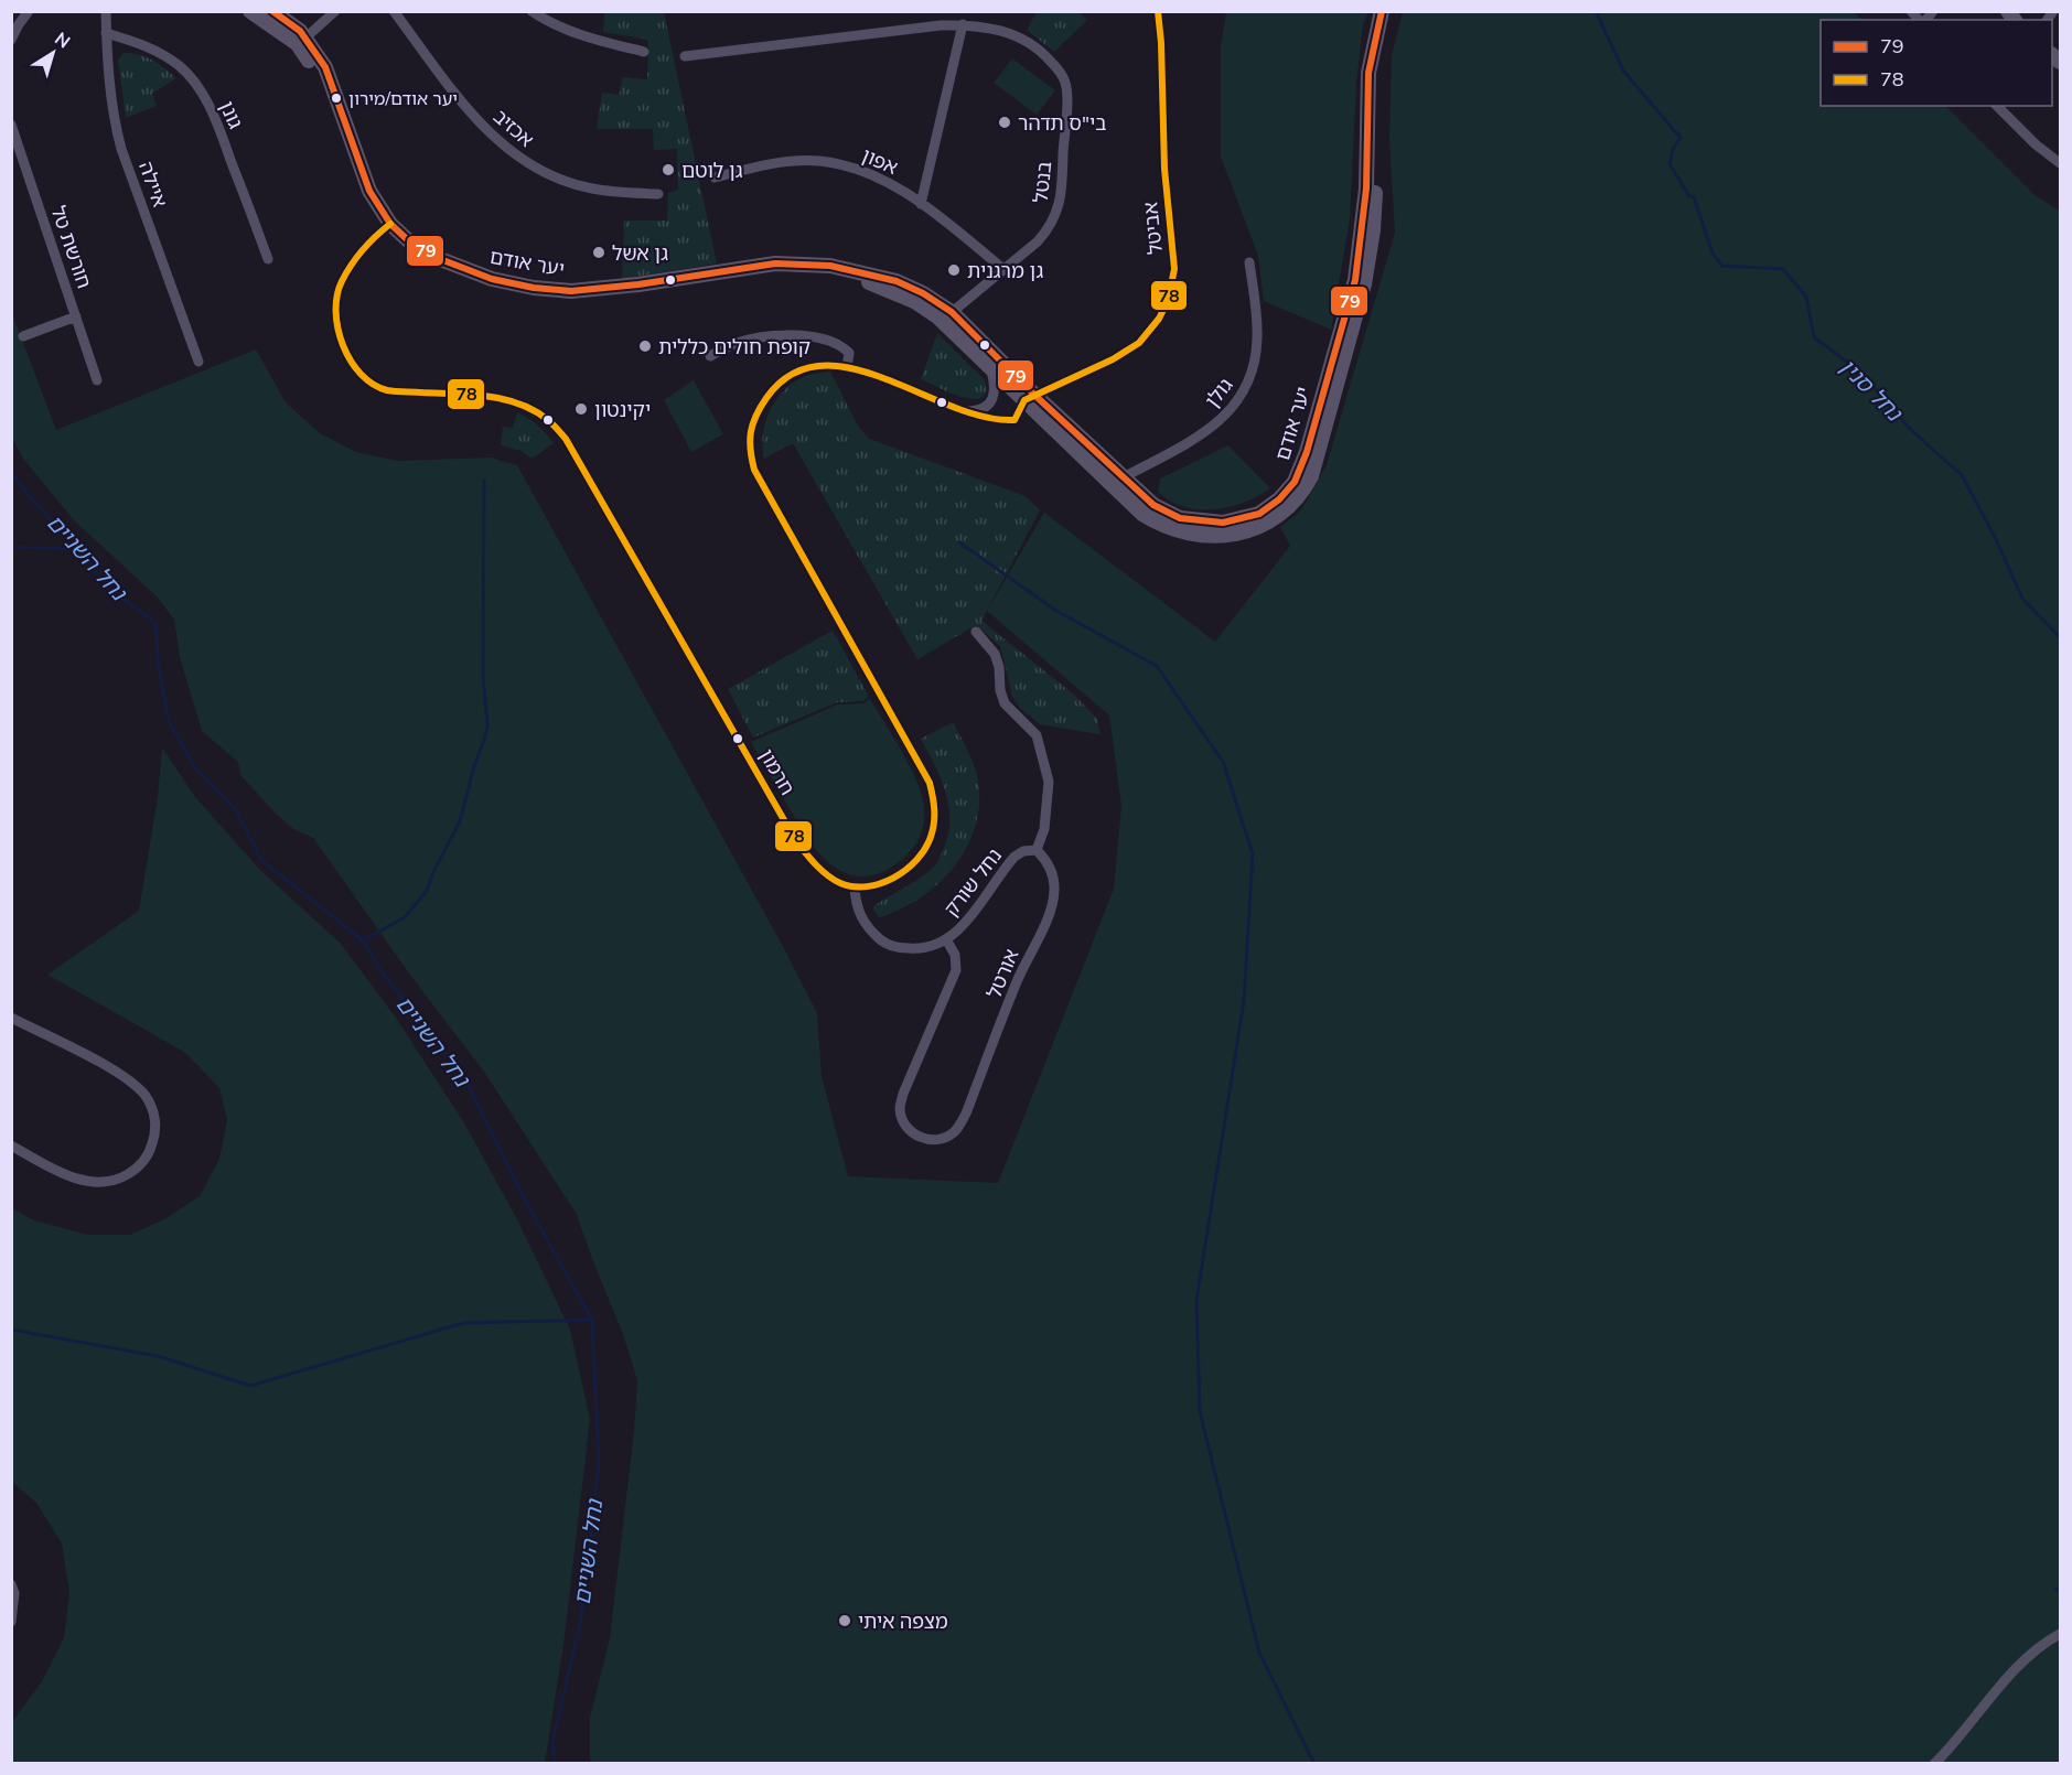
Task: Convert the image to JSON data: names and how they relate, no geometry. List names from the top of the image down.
{
  "streets": {
    "street": [
      "גונן",
      "אכזיב",
      "אפון",
      "בנטל",
      "איילה",
      "אביטל",
      "חורשת טל",
      "יער אודם",
      "גולן",
      "חרמון",
      "נחל שורק",
      "אורטל"
    ]
  },
  "crossings": [
    ["גונן", "איילה"],
    ["אפון", "בנטל"],
    ["בנטל", "יער אודם"],
    ["אביטל", "יער אודם"],
    ["יער אודם", "גולן"],
    ["יער אודם", "חרמון"],
    ["חרמון", "נחל שורק"],
    ["נחל שורק", "אורטל"]
  ],
  "water": ["נחל סנין", "נחל השניים"],
  "places": [
    "יער אודם/מירון",
    "בי\"ס תדהר",
    "גן לוטם",
    "גן אשל",
    "גן מרגנית",
    "קופת חולים כללית",
    "יקינטון",
    "מצפה איתי"
  ],
  "lines": ["transit line 79", "transit line 78"],
  "legend": ["79", "78"],
  "north": "top right"
}
